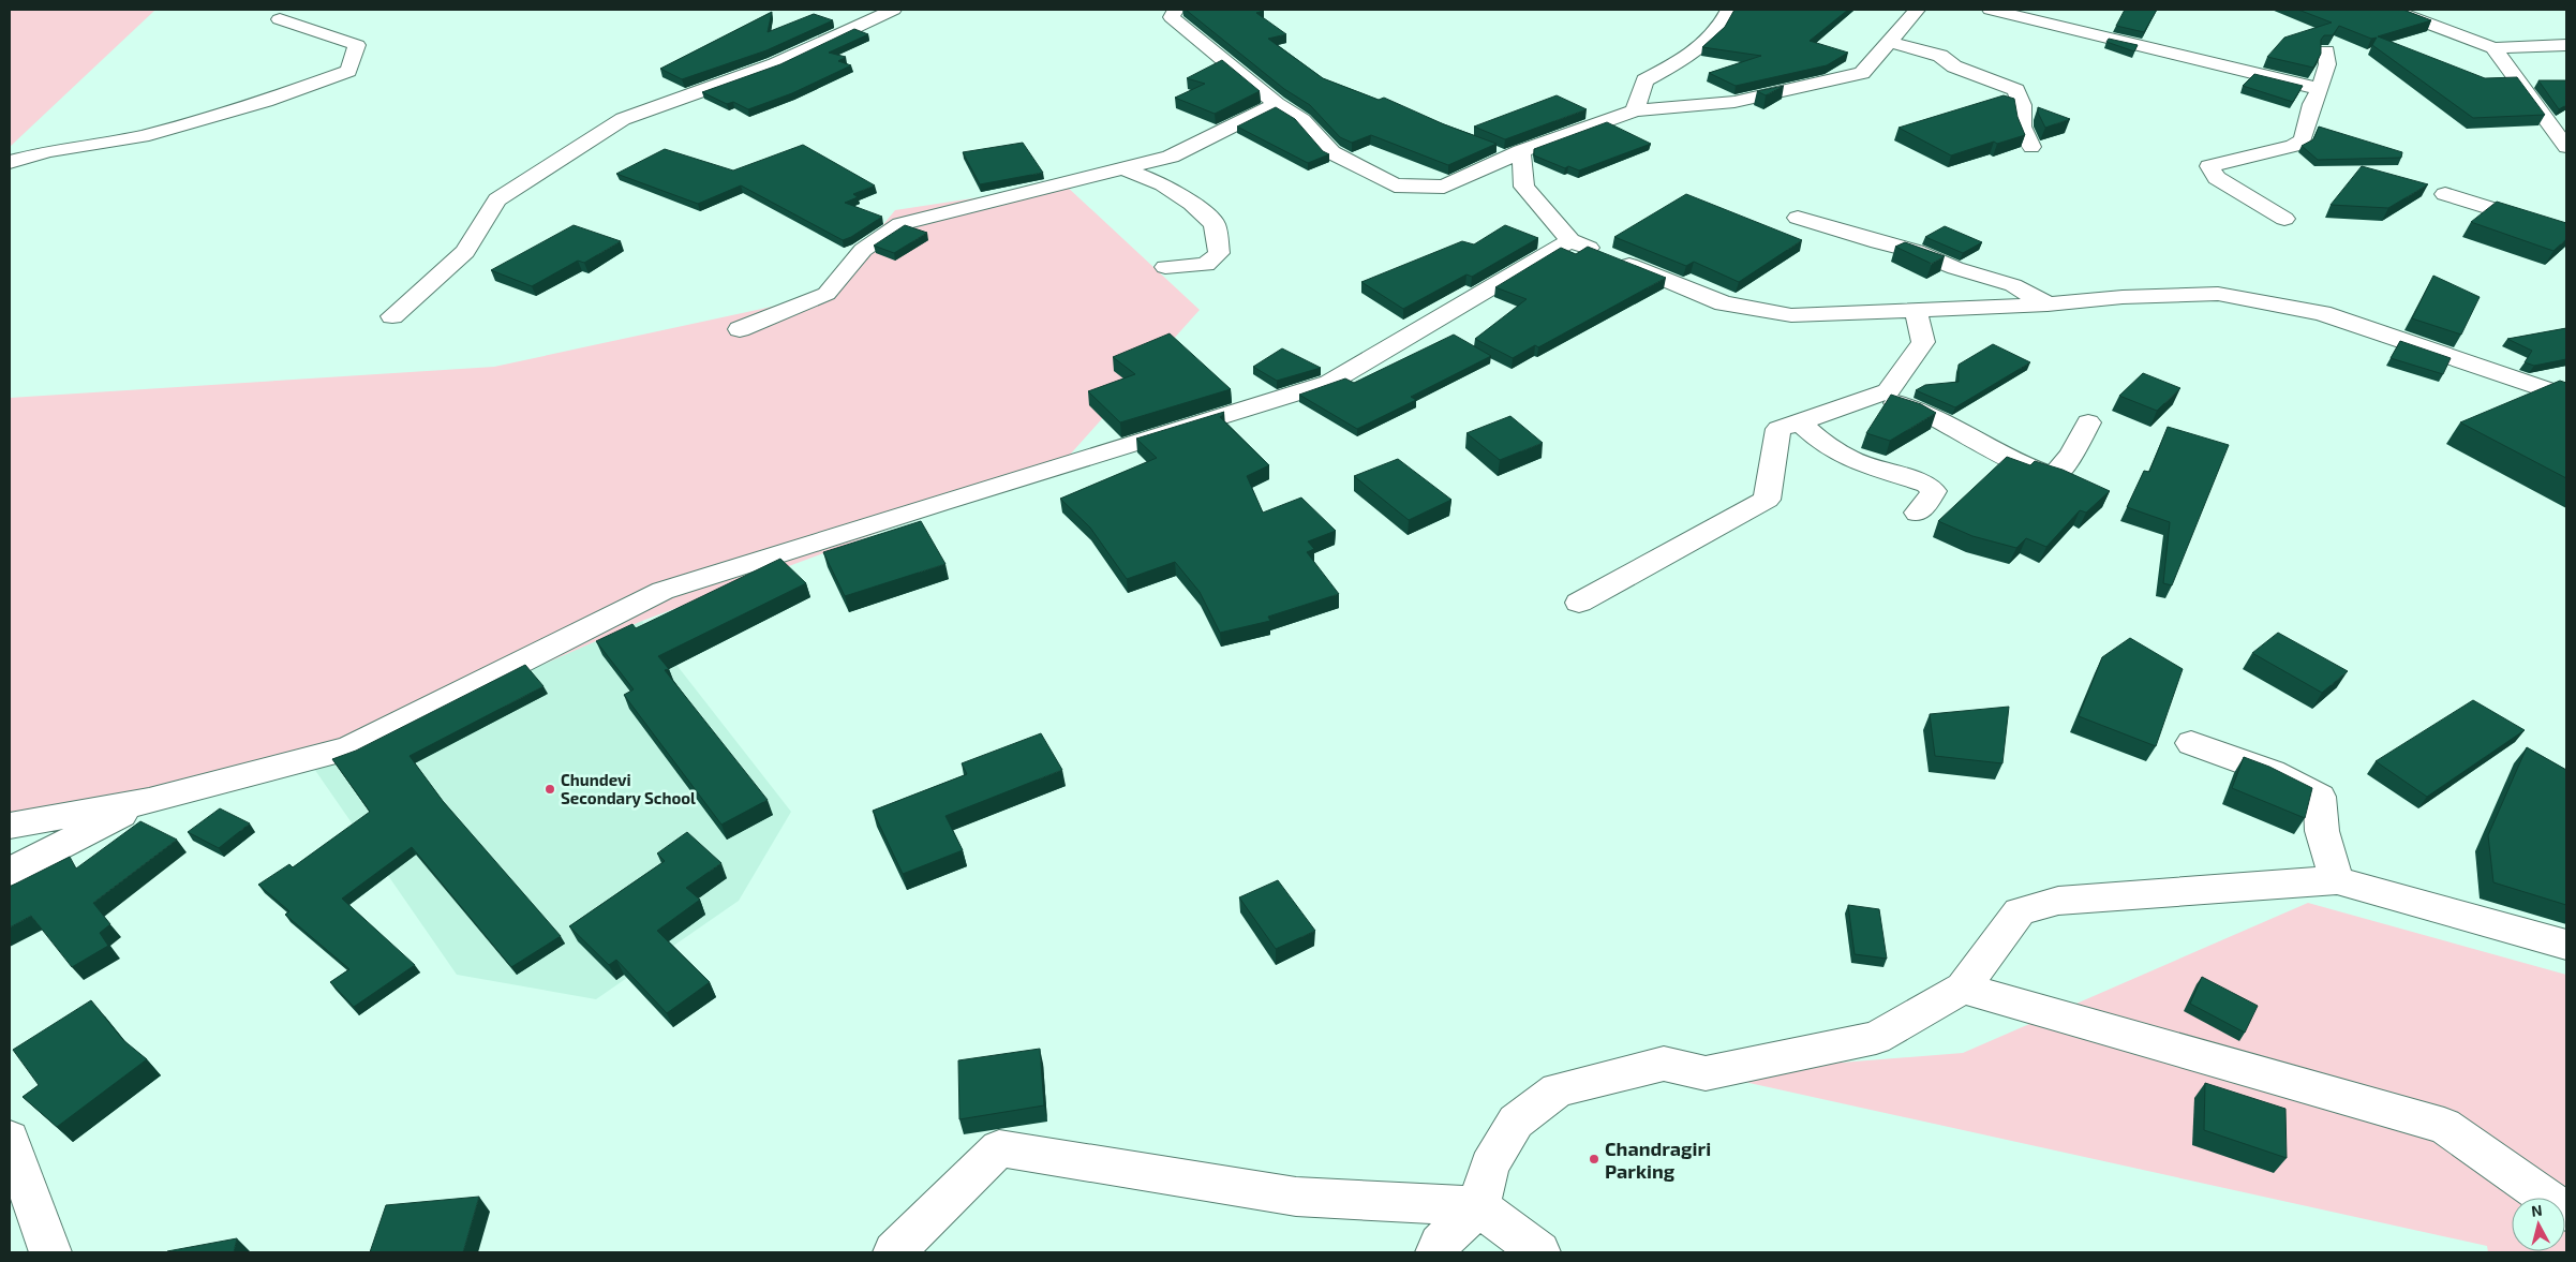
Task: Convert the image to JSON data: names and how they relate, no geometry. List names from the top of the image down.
{
  "places": ["Chundevi Secondary School", "Chandragiri Parking"],
  "north": "top"
}
